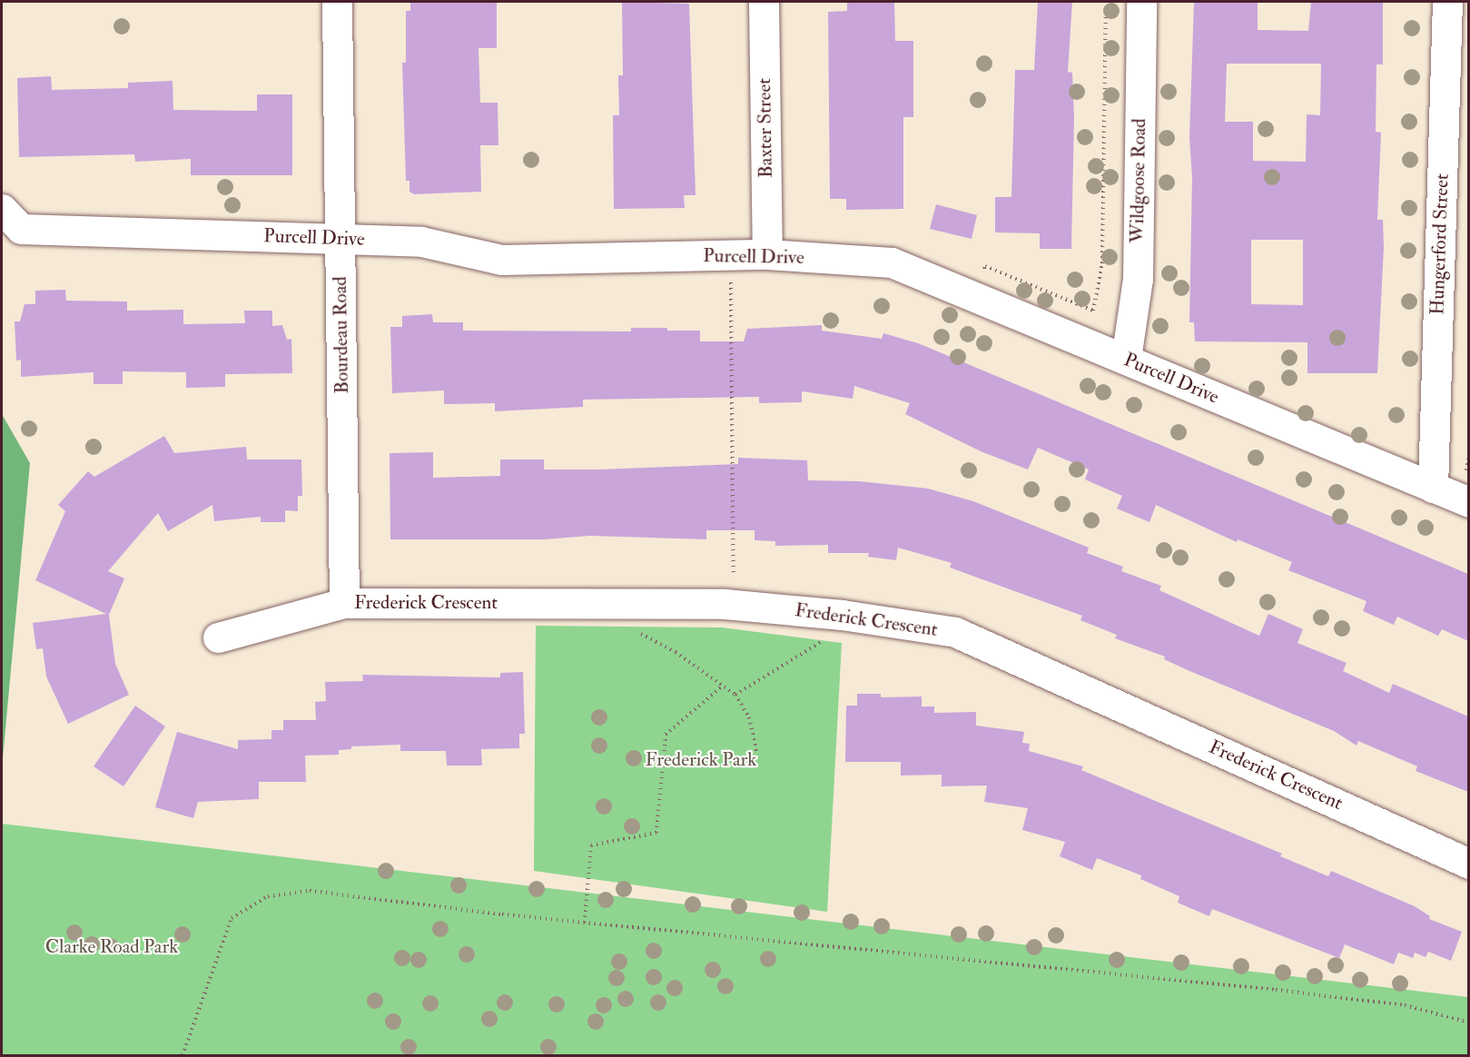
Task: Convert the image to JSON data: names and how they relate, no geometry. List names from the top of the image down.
{
  "streets": {
    "street": [
      "Baxter Street",
      "Wildgoose Road",
      "Purcell Drive",
      "Hungerford Street",
      "Bourdeau Road",
      "Frederick Crescent"
    ]
  },
  "crossings": [
    ["Baxter Street", "Purcell Drive"],
    ["Wildgoose Road", "Purcell Drive"],
    ["Purcell Drive", "Hungerford Street"],
    ["Purcell Drive", "Bourdeau Road"],
    ["Bourdeau Road", "Frederick Crescent"]
  ],
  "parks": ["Frederick Park", "Clarke Road Park"]
}
